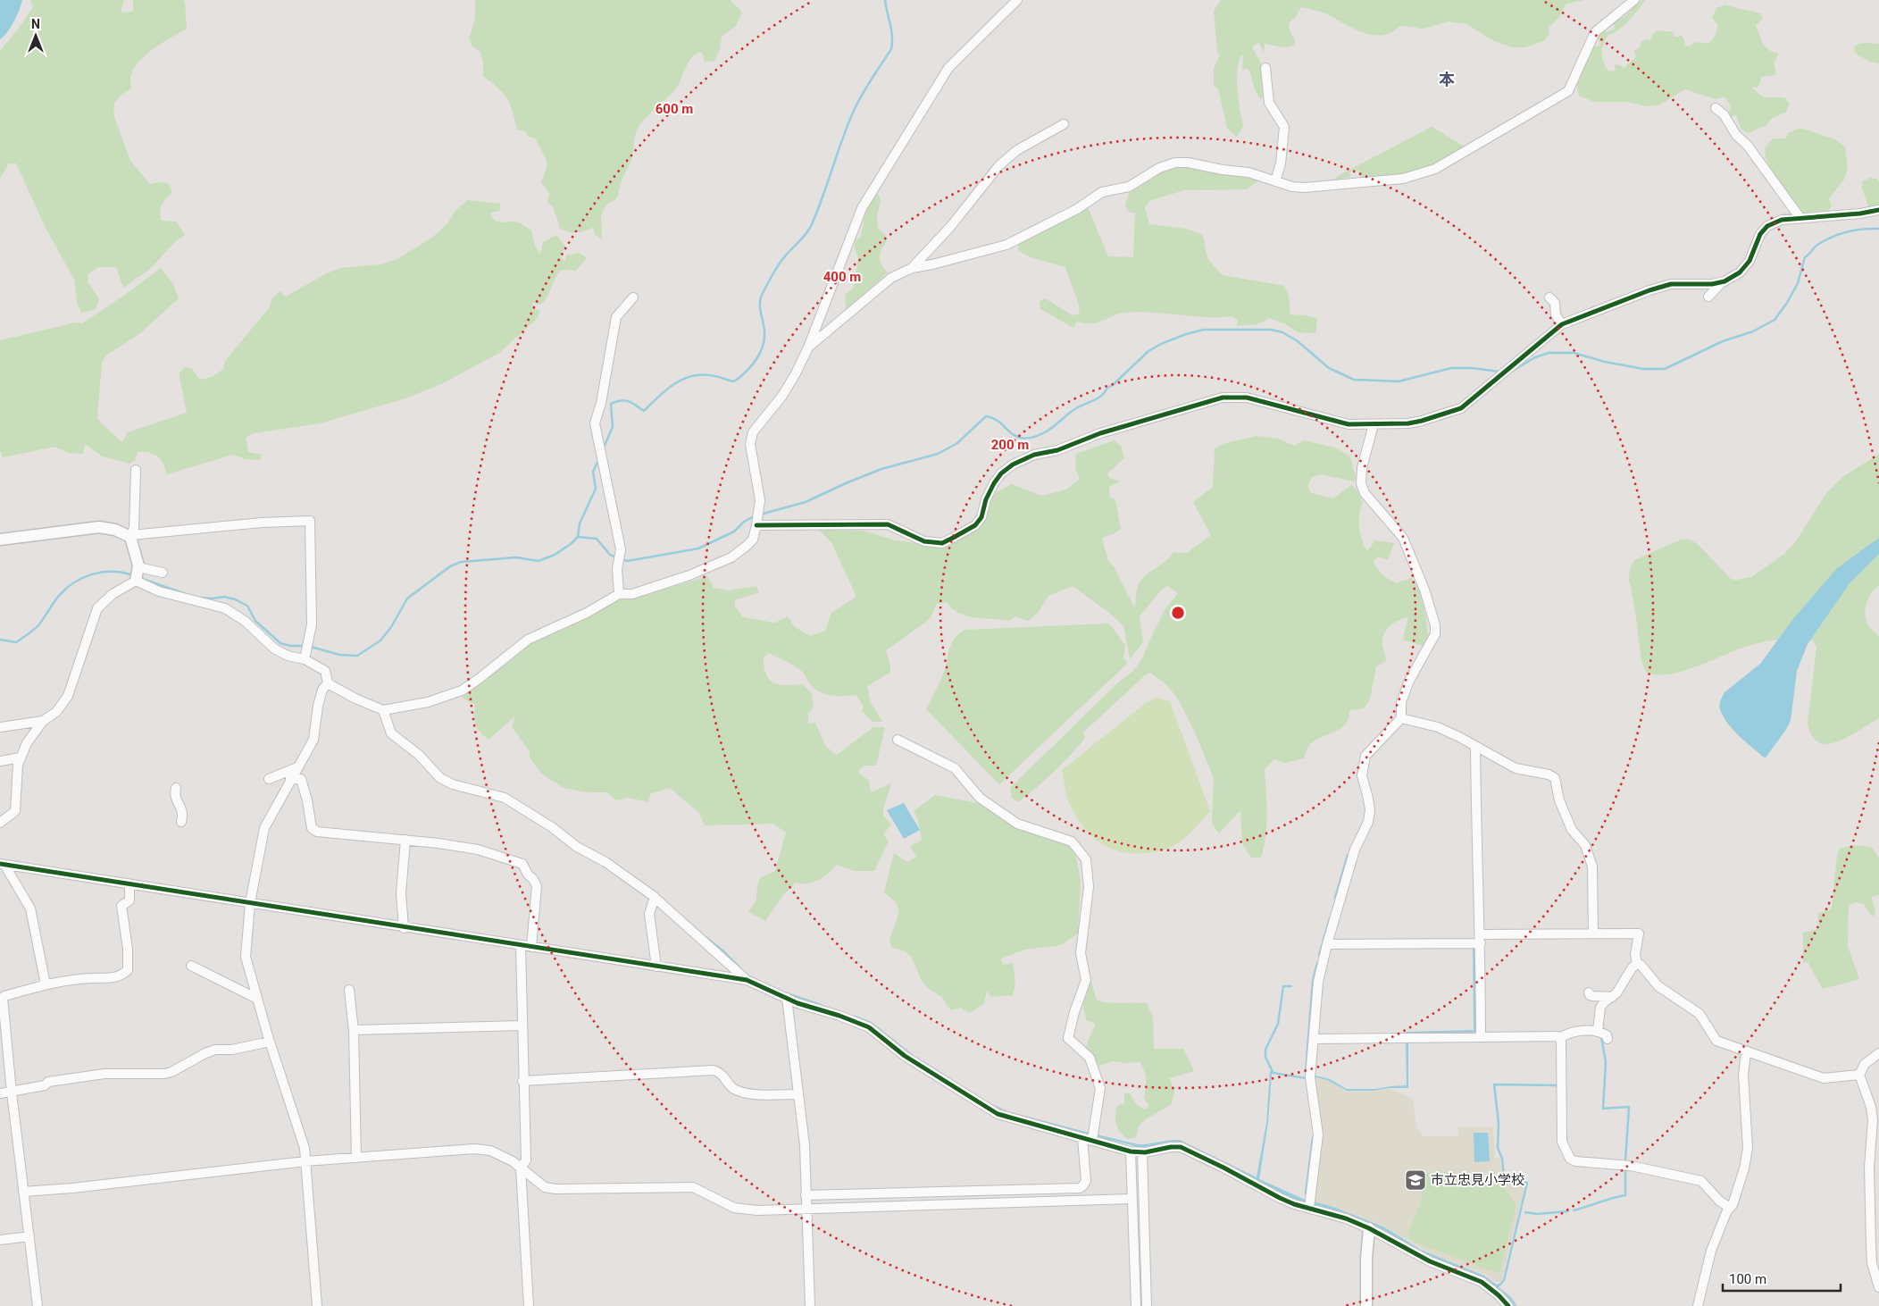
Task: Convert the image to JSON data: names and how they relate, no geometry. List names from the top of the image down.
{
  "districts": ["本"],
  "places": {
    "school or university": ["市立忠見小学校"]
  },
  "scale_bar": "100 m",
  "north": "top",
  "rings": ["600 m", "400 m", "200 m"]
}
